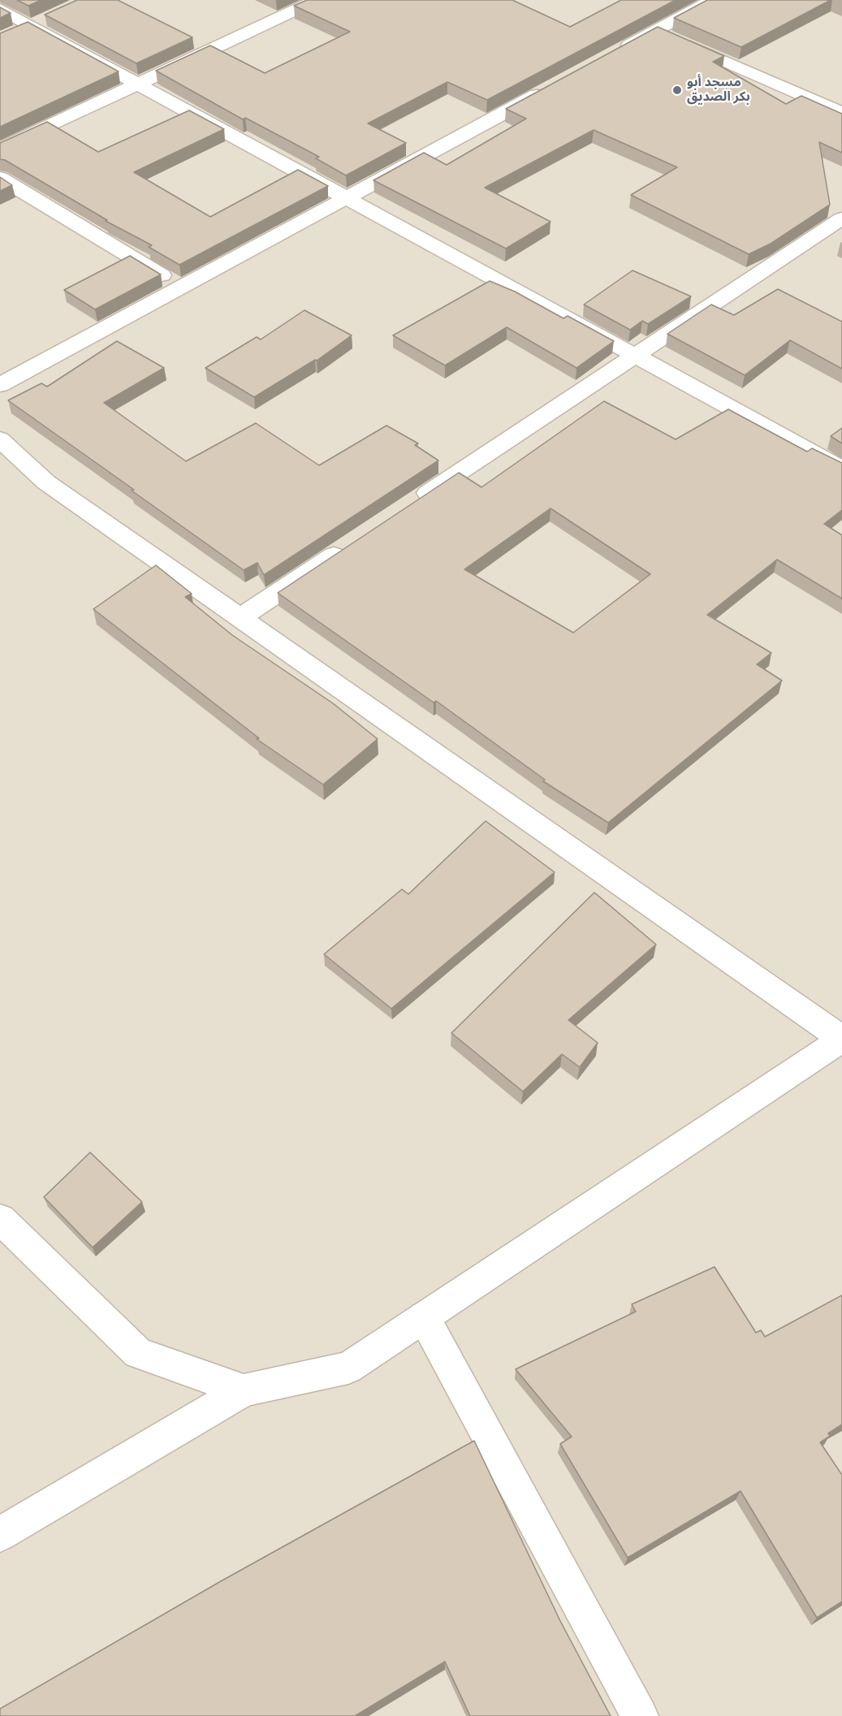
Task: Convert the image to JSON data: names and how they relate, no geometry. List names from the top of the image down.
{
  "places": ["مسجد أبو بكر الصديق"]
}
